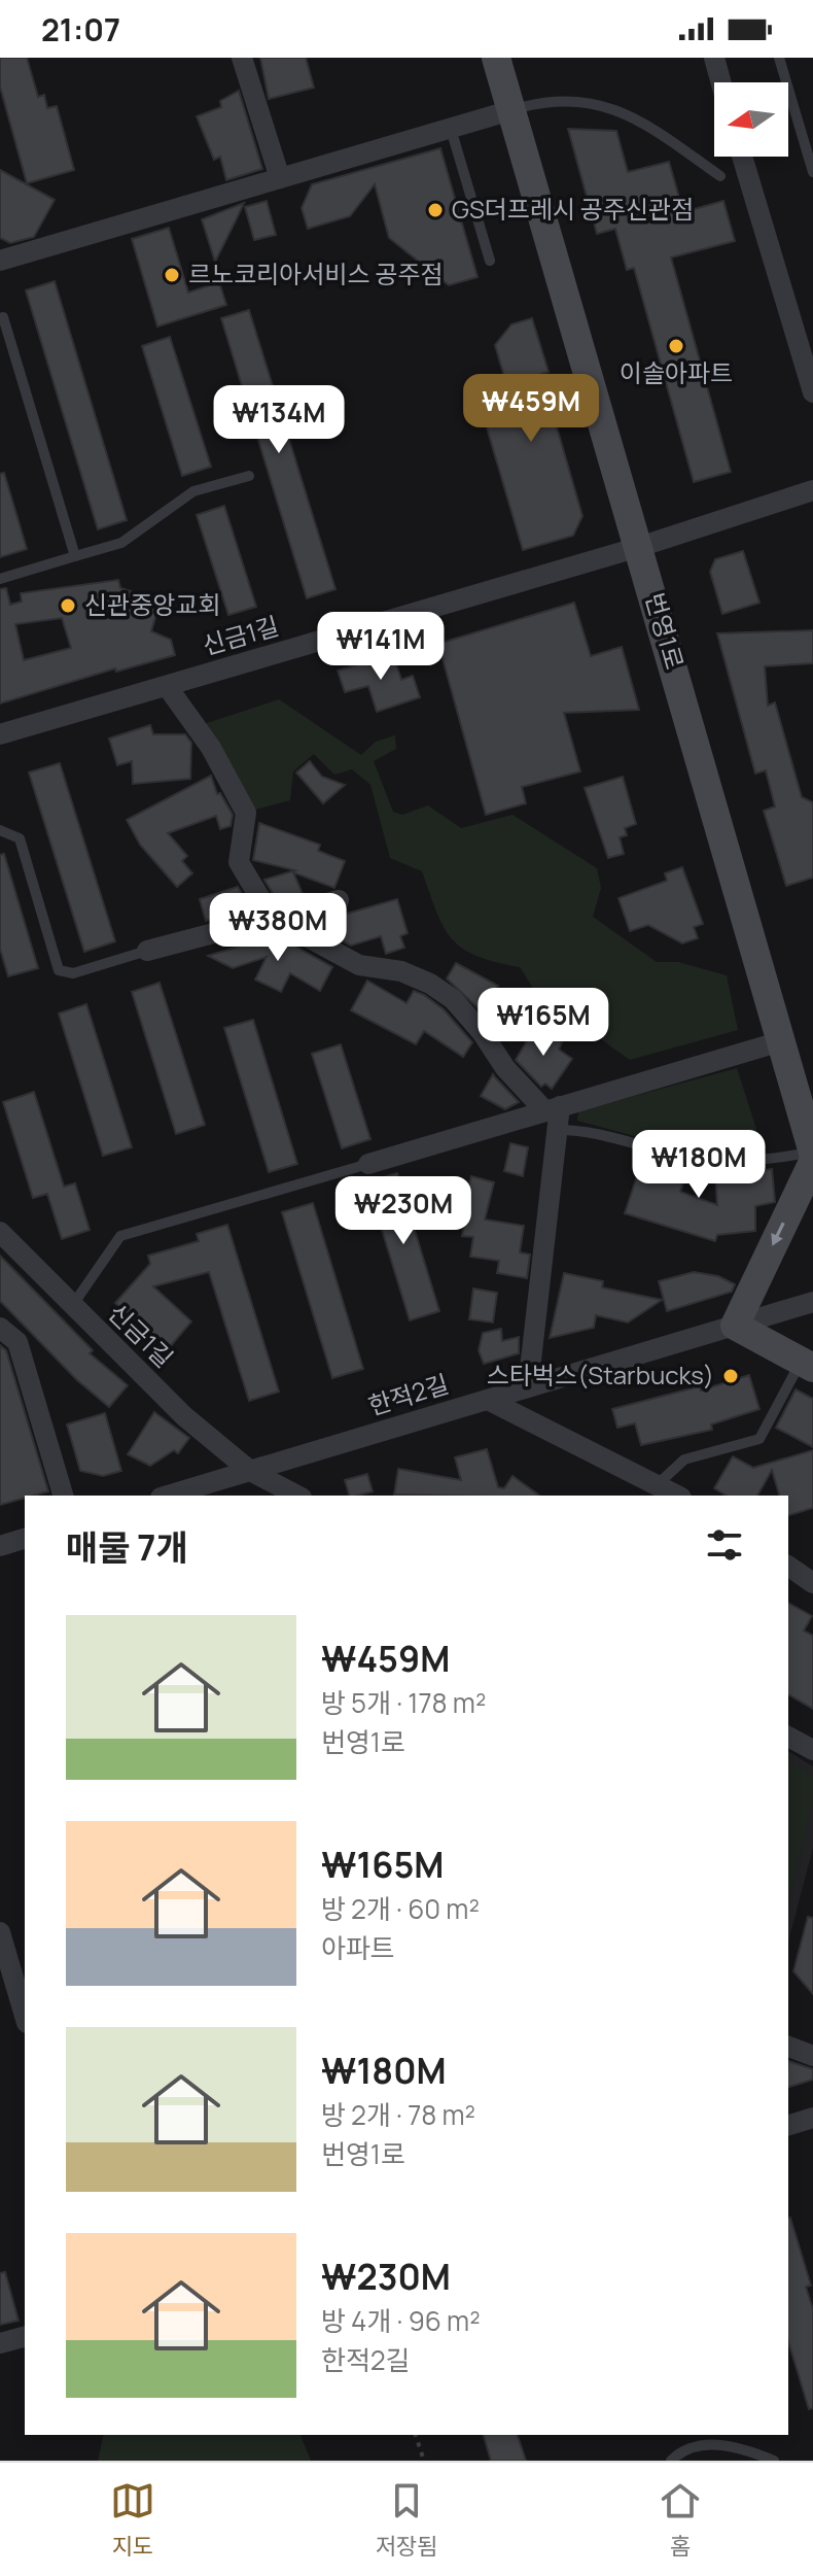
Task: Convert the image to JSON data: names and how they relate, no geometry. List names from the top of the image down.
{
  "streets": {
    "main road": ["번영1로"],
    "street": ["신금1길", "한적2길"]
  },
  "crossings": [
    ["번영1로", "신금1길"],
    ["신금1길", "한적2길"]
  ],
  "places": [
    "GS더프레시 공주신관점",
    "르노코리아서비스 공주점",
    "이솔아파트",
    "신관중앙교회",
    "스타벅스(Starbucks)"
  ],
  "north": "left",
  "page": {
    "status": "21:07",
    "price": [
      "₩459M",
      "₩134M",
      "₩141M",
      "₩380M",
      "₩165M",
      "₩180M",
      "₩230M"
    ],
    "heading": "매물 7개",
    "list": [
      {
        "name": "₩459M",
        "note": "방 5개 · 178 m² · 번영1로"
      },
      {
        "name": "₩165M",
        "note": "방 2개 · 60 m² · 아파트"
      },
      {
        "name": "₩180M",
        "note": "방 2개 · 78 m² · 번영1로"
      },
      {
        "name": "₩230M",
        "note": "방 4개 · 96 m² · 한적2길"
      }
    ],
    "tabs": ["지도", "저장됨", "홈"]
  }
}
